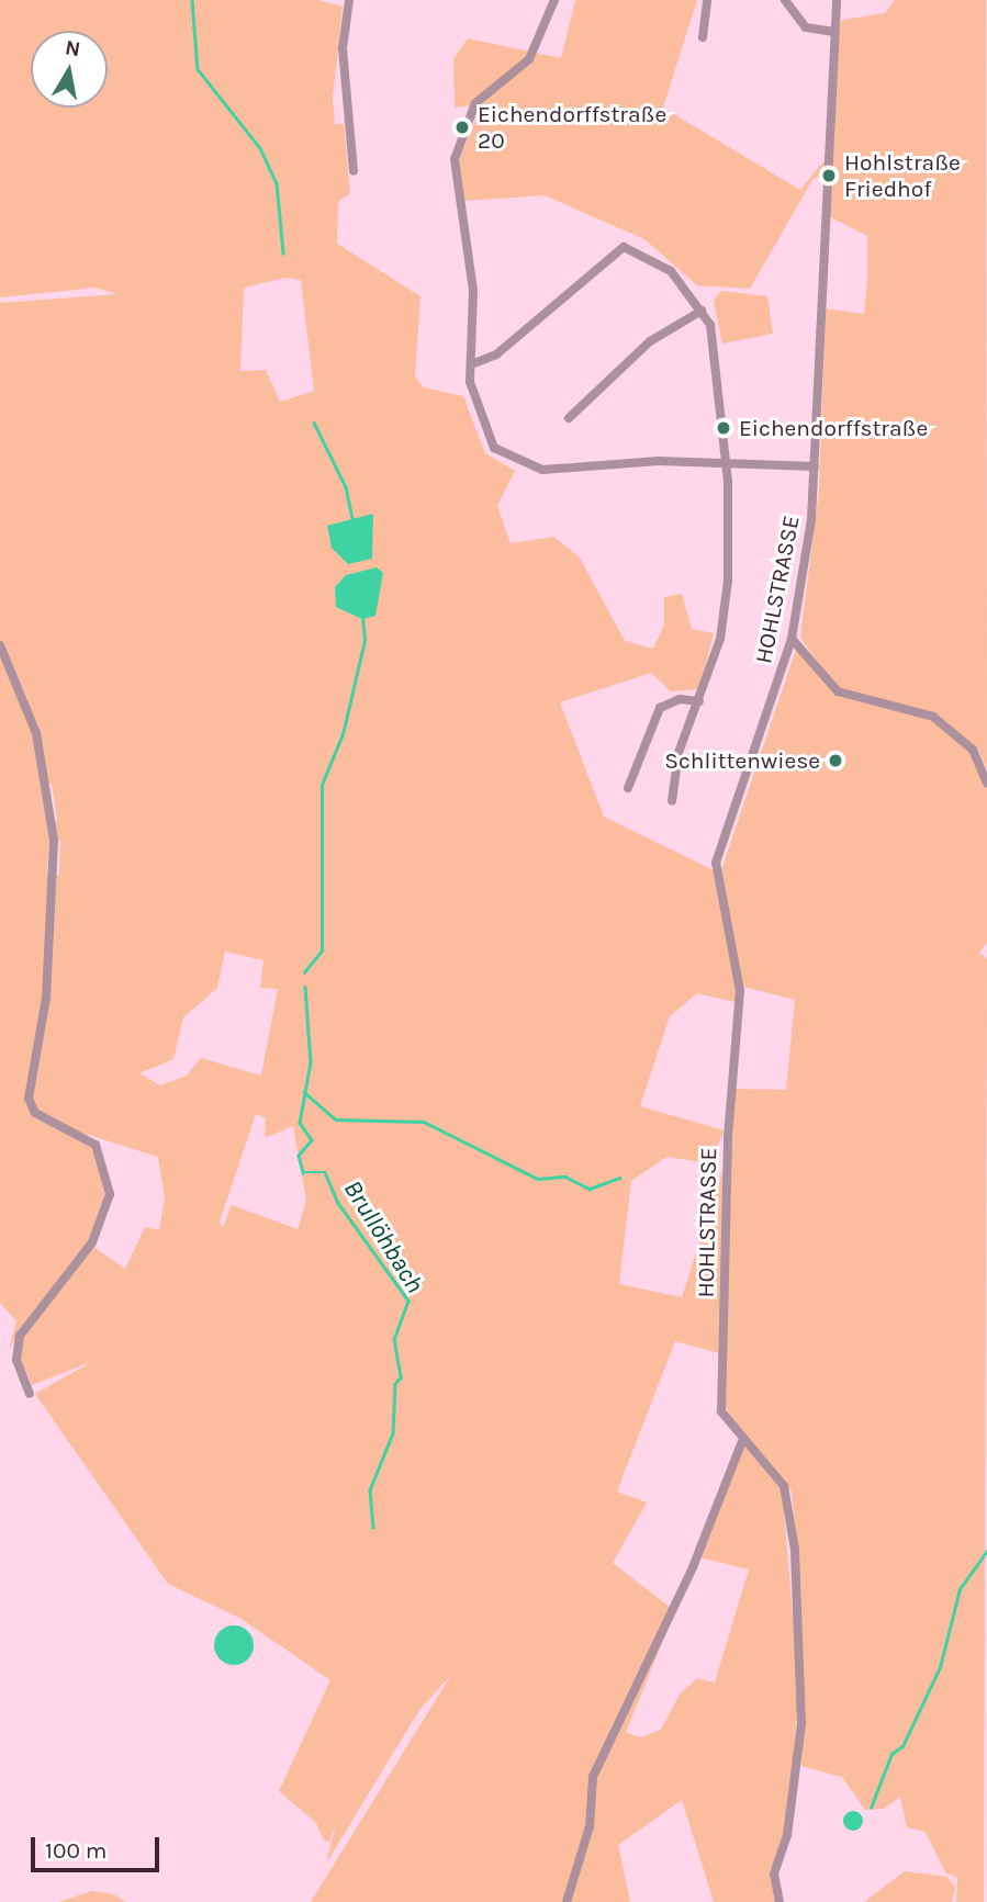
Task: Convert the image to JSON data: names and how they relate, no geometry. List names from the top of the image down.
{
  "streets": {
    "street": ["HOHLSTRASSE"]
  },
  "water": ["Brullöhbach"],
  "places": [
    "Eichendorffstraße 20",
    "Hohlstraße Friedhof",
    "Eichendorffstraße",
    "Schlittenwiese"
  ],
  "scale_bar": "100 m",
  "north": "top"
}
